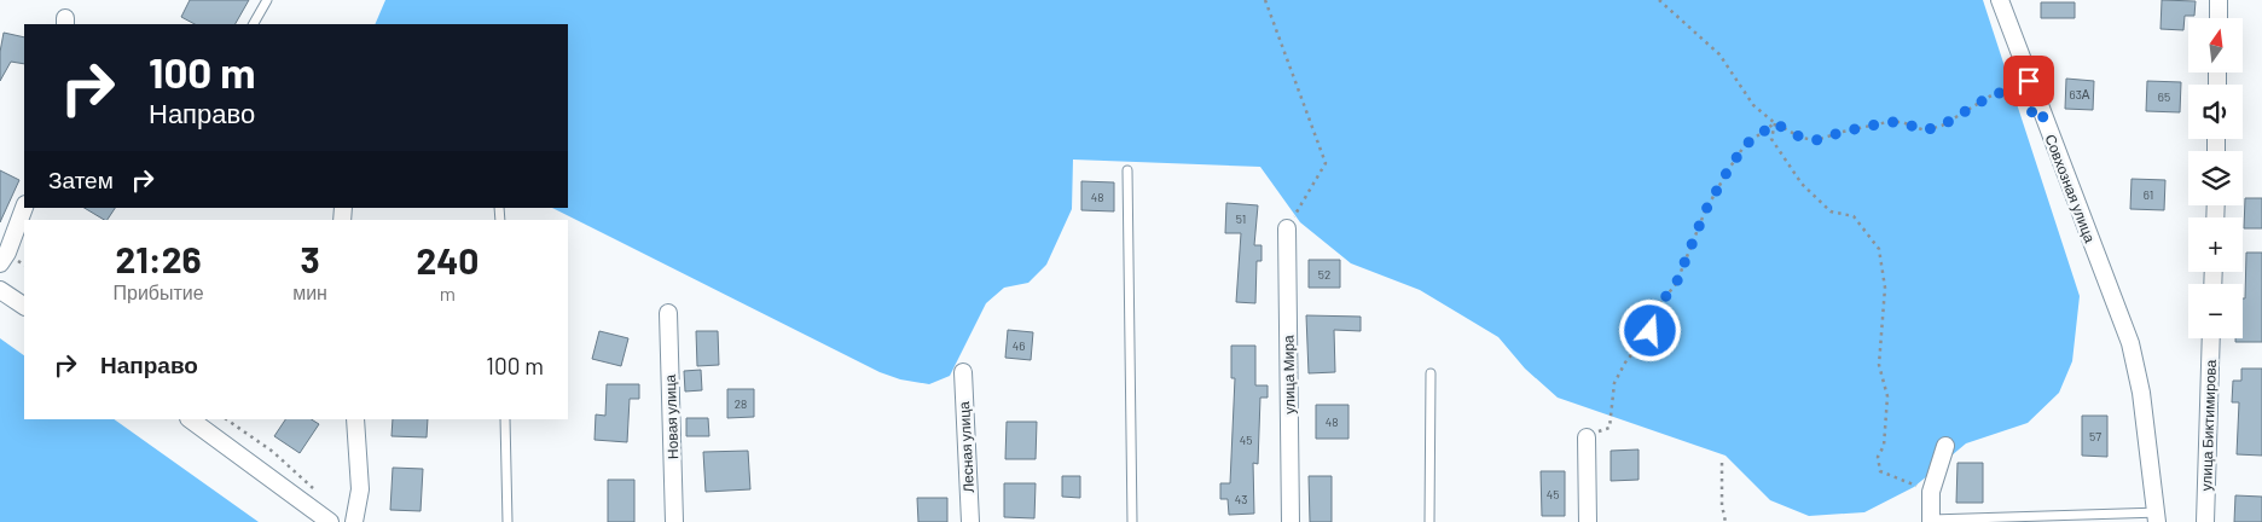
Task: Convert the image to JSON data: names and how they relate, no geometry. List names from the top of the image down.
{
  "streets": {
    "street": [
      "Совхозная улица",
      "улица Мира",
      "Новая улица",
      "улица Биктимирова",
      "Лесная улица"
    ]
  },
  "house_numbers": [
    "63А",
    "65",
    "61",
    "48",
    "51",
    "52",
    "46",
    "28",
    "48",
    "57",
    "45",
    "45",
    "43"
  ],
  "north": "top",
  "page": {
    "map_buttons": ["+", "−"],
    "turn": ["100 m", "Направо"],
    "then": "Затем",
    "eta": [
      "21:26",
      "Прибытие",
      "3",
      "мин",
      "240",
      "m"
    ],
    "list": [
      {
        "name": "Направо",
        "value": "100 m"
      }
    ]
  }
}
